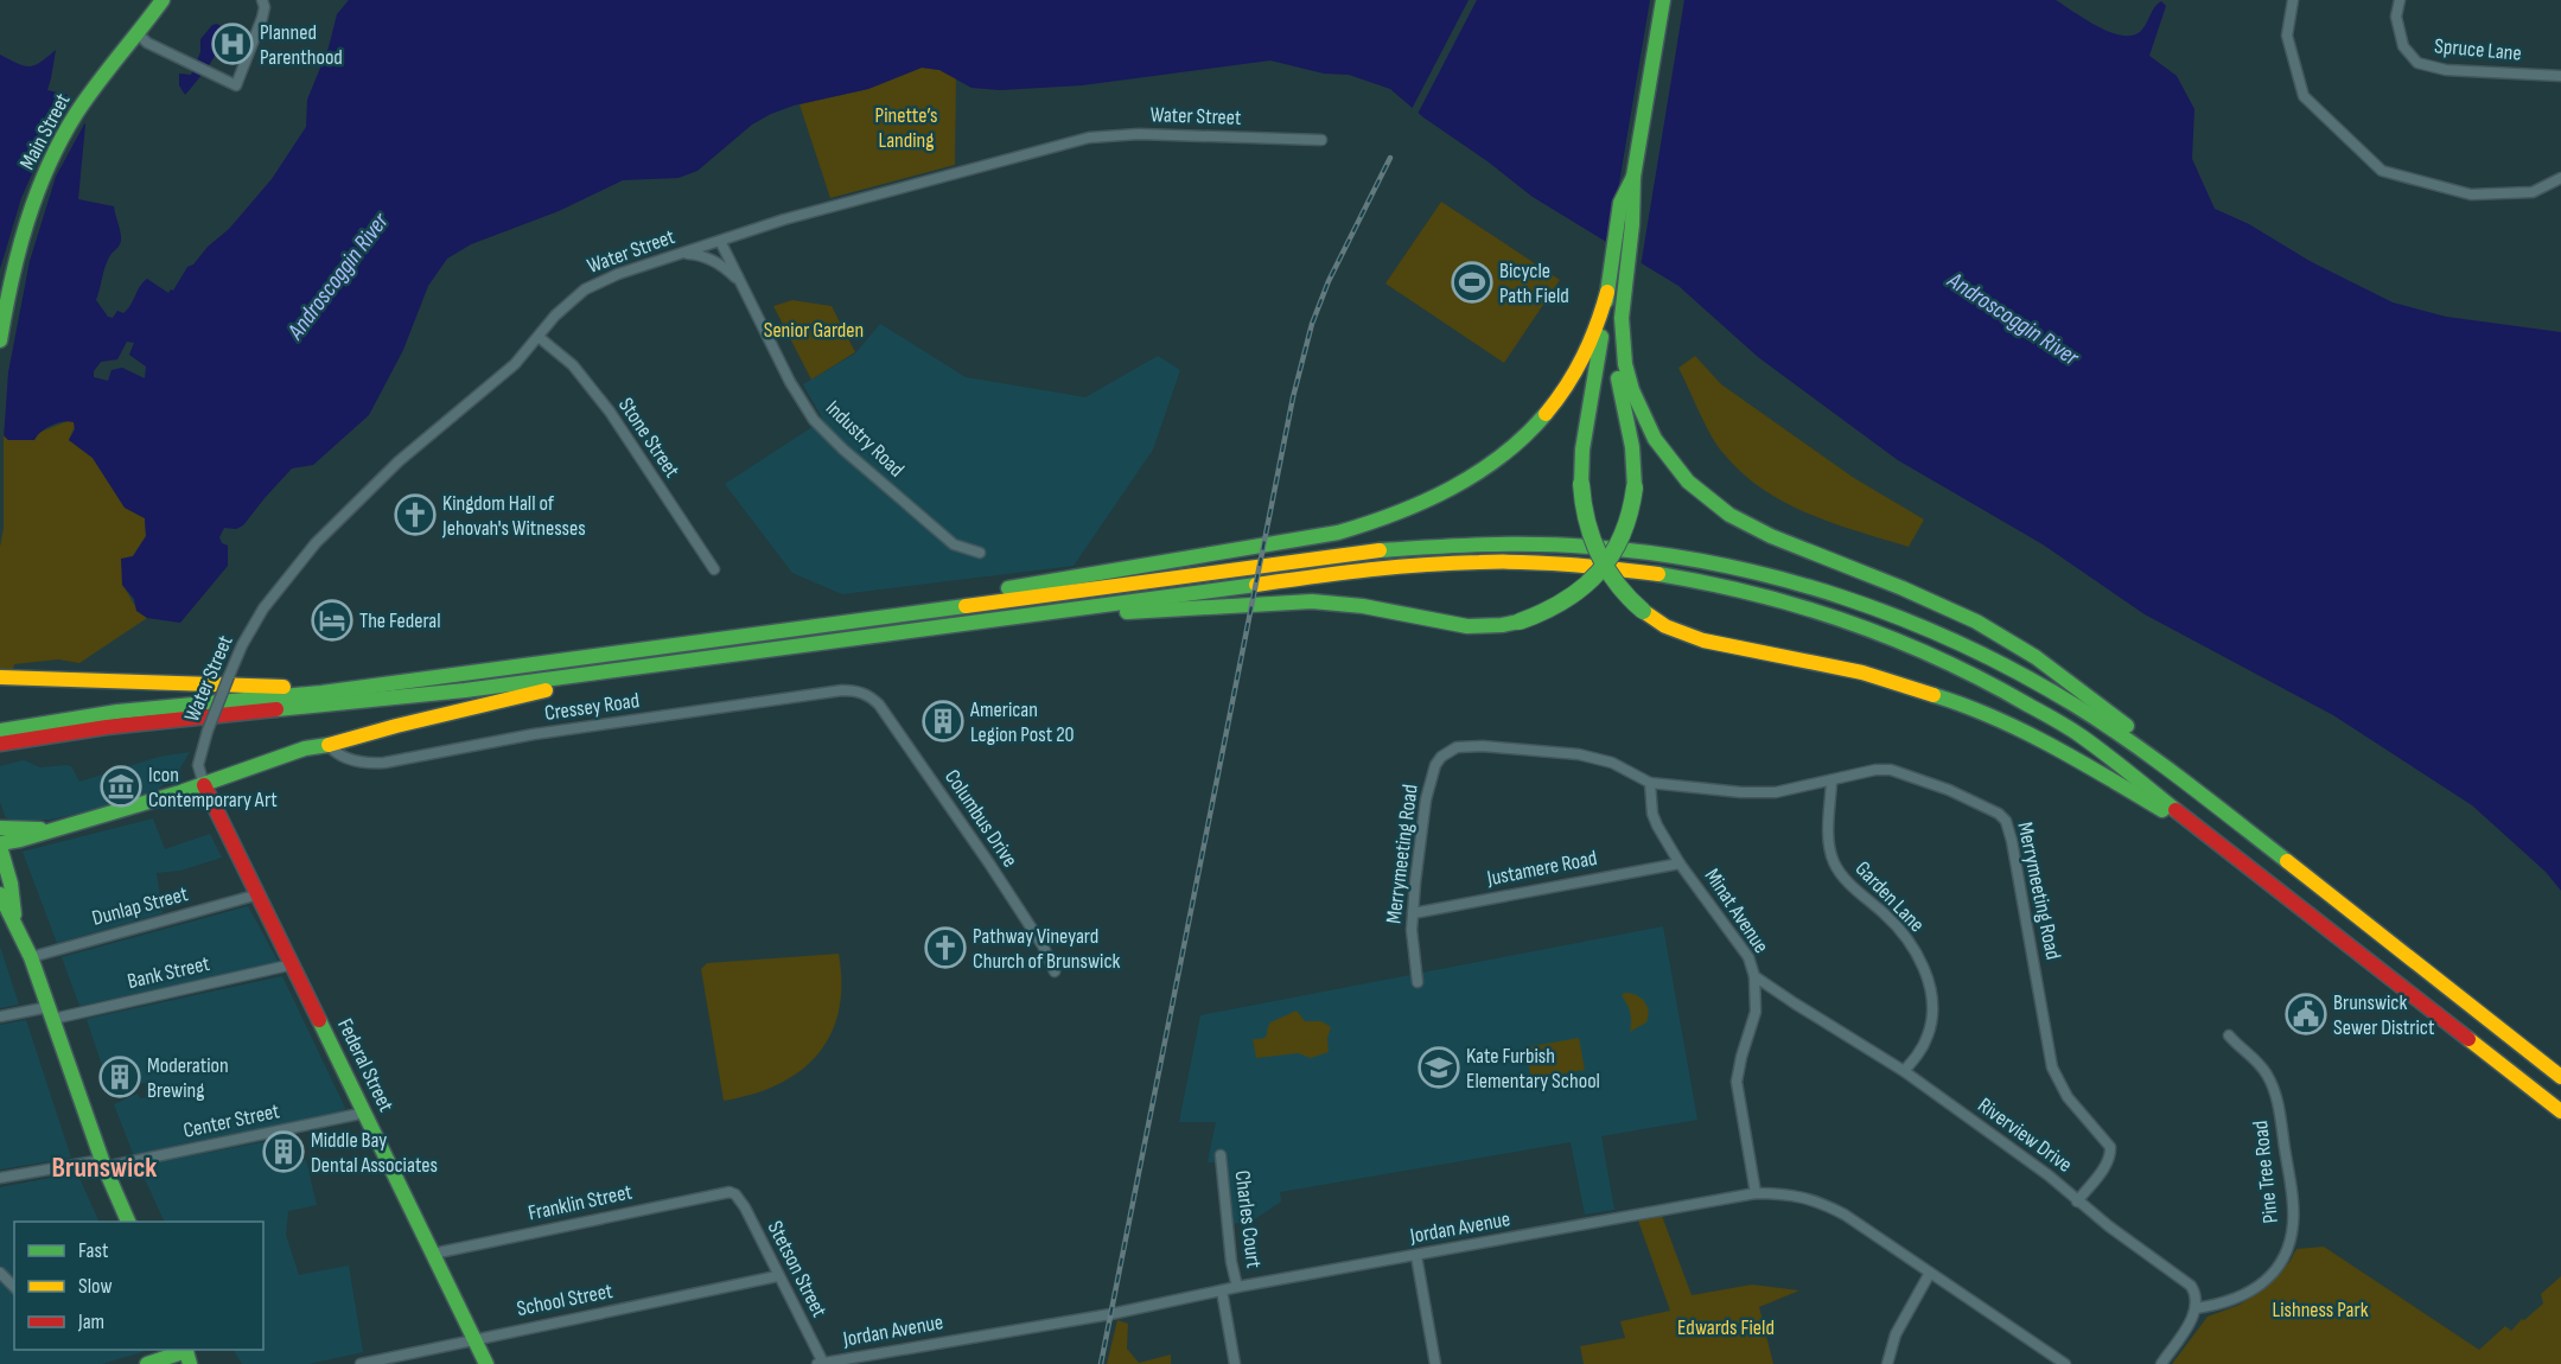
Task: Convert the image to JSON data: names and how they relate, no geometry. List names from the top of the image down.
{
  "streets": {
    "main road": ["Main Street", "Federal Street"],
    "street": [
      "Spruce Lane",
      "Water Street",
      "Stone Street",
      "Industry Road",
      "Cressey Road",
      "Columbus Drive",
      "Merrymeeting Road",
      "Justamere Road",
      "Garden Lane",
      "Dunlap Street",
      "Minat Avenue",
      "Bank Street",
      "Center Street",
      "Riverview Drive",
      "Pine Tree Road",
      "Franklin Street",
      "Charles Court",
      "Jordan Avenue",
      "Stetson Street",
      "School Street"
    ]
  },
  "crossings": [
    ["Water Street", "Stone Street"],
    ["Water Street", "Industry Road"],
    ["Water Street", "Federal Street"],
    ["Cressey Road", "Columbus Drive"],
    ["Merrymeeting Road", "Justamere Road"],
    ["Merrymeeting Road", "Garden Lane"],
    ["Merrymeeting Road", "Minat Avenue"],
    ["Merrymeeting Road", "Riverview Drive"],
    ["Justamere Road", "Minat Avenue"],
    ["Garden Lane", "Riverview Drive"],
    ["Dunlap Street", "Federal Street"],
    ["Minat Avenue", "Riverview Drive"],
    ["Minat Avenue", "Jordan Avenue"],
    ["Bank Street", "Federal Street"],
    ["Federal Street", "Center Street"],
    ["Federal Street", "Franklin Street"],
    ["Federal Street", "School Street"],
    ["Riverview Drive", "Pine Tree Road"],
    ["Franklin Street", "Stetson Street"],
    ["Charles Court", "Jordan Avenue"],
    ["Jordan Avenue", "Stetson Street"],
    ["Stetson Street", "School Street"]
  ],
  "districts": ["Brunswick"],
  "water": ["Androscoggin River"],
  "parks": [
    "Pinette’s Landing",
    "Senior Garden",
    "Lishness Park",
    "Edwards Field"
  ],
  "places": {
    "hospital": ["Planned Parenthood"],
    "sports": ["Bicycle Path Field"],
    "church": ["Kingdom Hall of Jehovah's Witnesses", "Pathway Vineyard Church of Brunswick"],
    "hotel": ["The Federal"],
    "building": ["American Legion Post 20", "Moderation Brewing", "Middle Bay Dental Associates"],
    "museum": ["Icon Contemporary Art"],
    "public building": ["Brunswick Sewer District"],
    "school or university": ["Kate Furbish Elementary School"]
  },
  "legend": ["Fast", "Slow", "Jam"]
}
